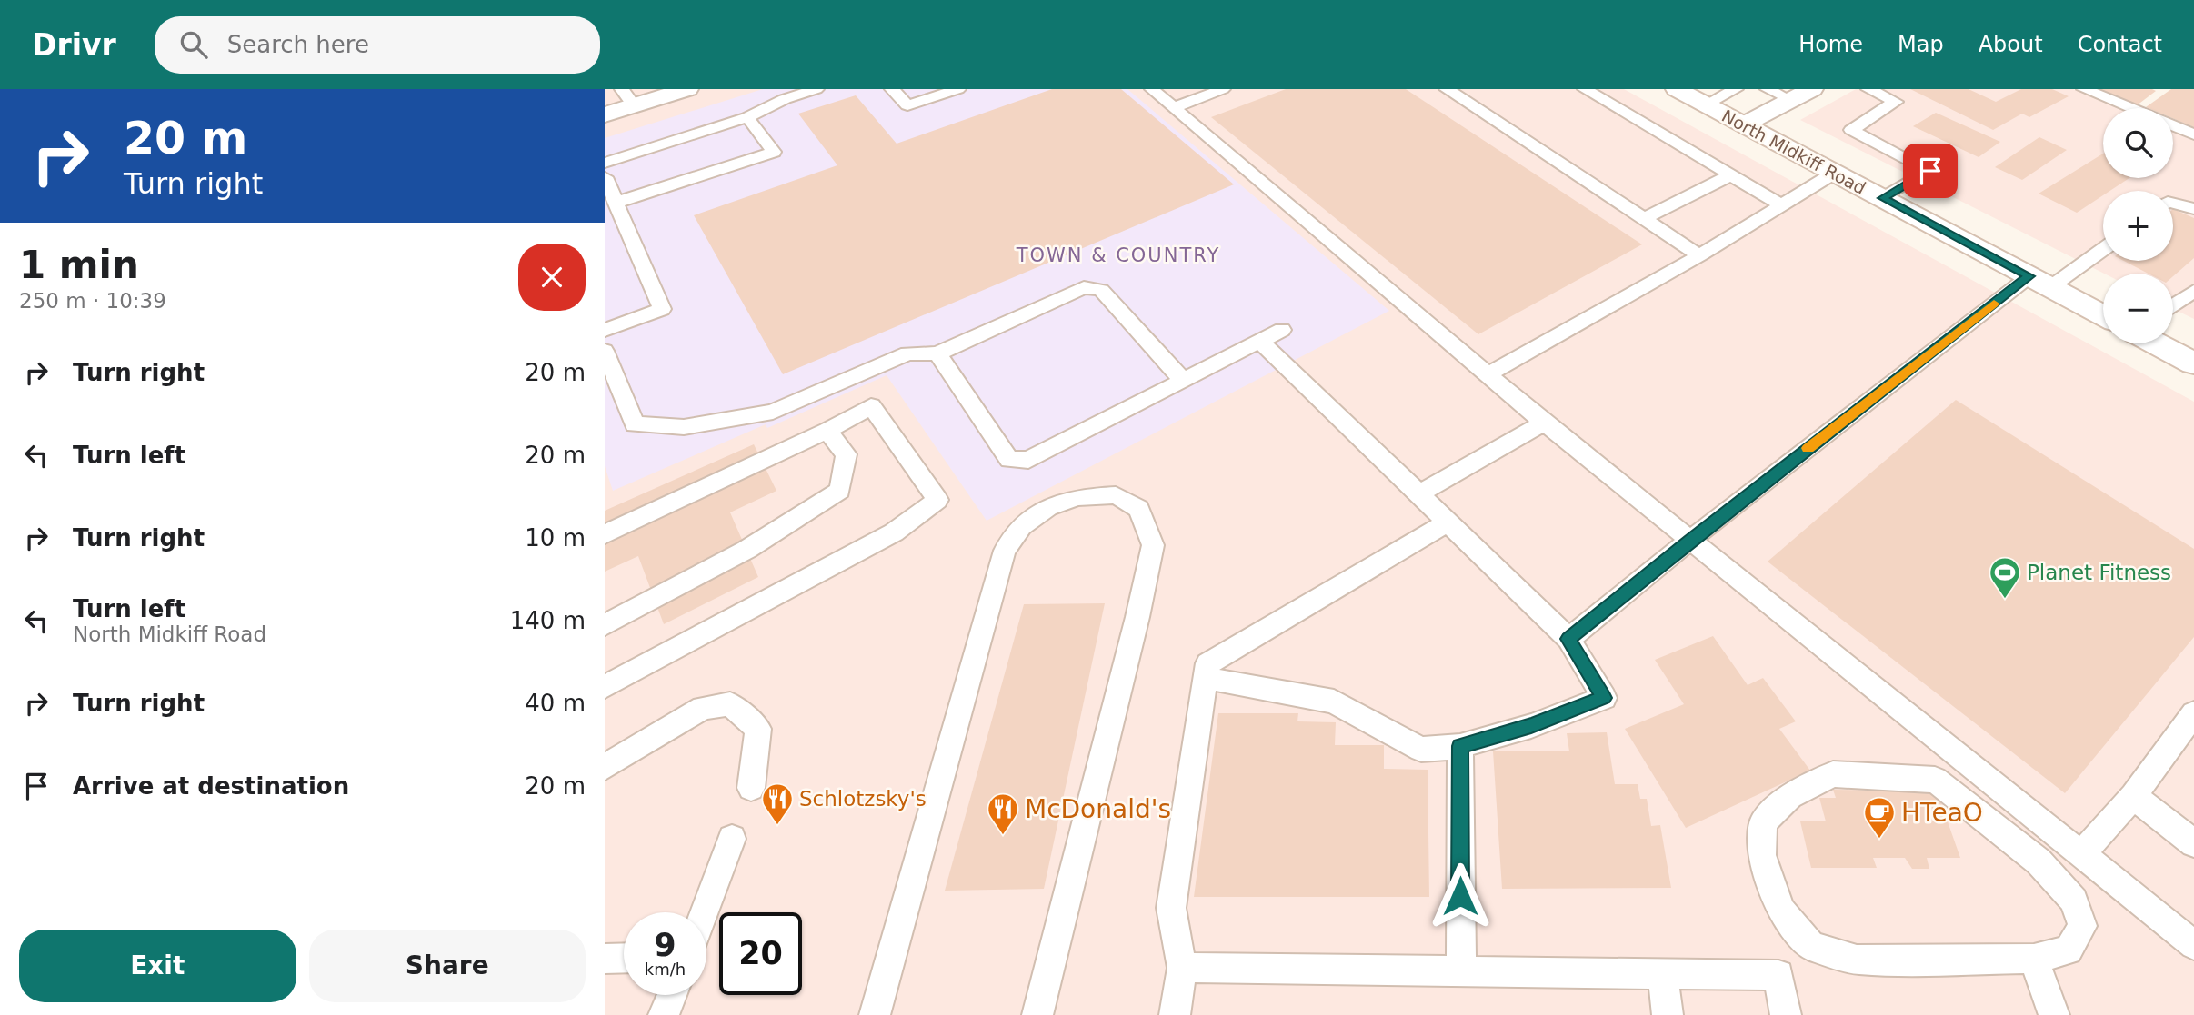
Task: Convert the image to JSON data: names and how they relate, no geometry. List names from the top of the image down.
{
  "streets": {
    "main road": ["North Midkiff Road"]
  },
  "districts": ["TOWN & COUNTRY"],
  "places": {
    "sports": ["Planet Fitness"],
    "restaurant": ["Schlotzsky's", "McDonald's"],
    "cafe": ["HTeaO"]
  },
  "page": {
    "header": "Drivr",
    "search": "Search here",
    "nav": [
      "Home",
      "Map",
      "About",
      "Contact"
    ],
    "turn": ["20 m", "Turn right"],
    "map_buttons": ["+", "−"],
    "heading": ["1 min", "250 m · 10:39"],
    "list": [
      {
        "name": "Turn right",
        "value": "20 m"
      },
      {
        "name": "Turn left",
        "value": "20 m"
      },
      {
        "name": "Turn right",
        "value": "10 m"
      },
      {
        "name": "Turn left",
        "note": "North Midkiff Road",
        "value": "140 m"
      },
      {
        "name": "Turn right",
        "value": "40 m"
      },
      {
        "name": "Arrive at destination",
        "value": "20 m"
      }
    ],
    "speed": "9 km/h",
    "limit": "20",
    "buttons": ["Exit", "Share"]
  }
}
